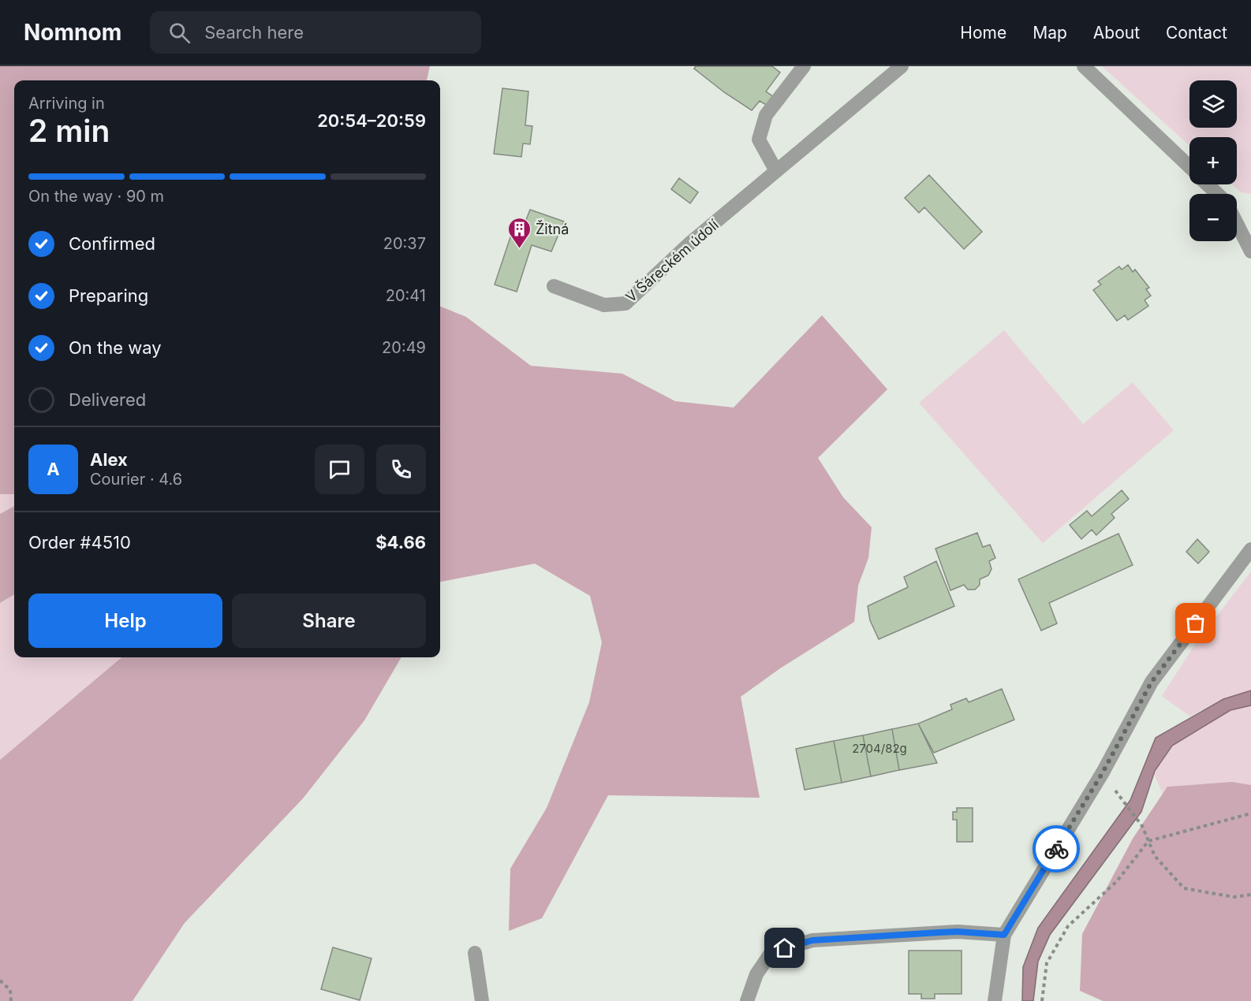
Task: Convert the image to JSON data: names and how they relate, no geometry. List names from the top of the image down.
{
  "streets": {
    "street": ["V Šáreckém údolí"]
  },
  "places": {
    "building": ["Žitná"]
  },
  "house_numbers": ["2704/82g"],
  "page": {
    "header": "Nomnom",
    "search": "Search here",
    "nav": [
      "Home",
      "Map",
      "About",
      "Contact"
    ],
    "map_buttons": ["+", "−"],
    "heading": ["2 min", "Arriving in", "20:54–20:59"],
    "panel": [
      "Alex",
      "Courier · 4.6",
      "Order #4510",
      "$4.66"
    ],
    "bar": "On the way · 90 m",
    "list": [
      ["Confirmed", "20:37"],
      ["Preparing", "20:41"],
      ["On the way", "20:49"],
      "Delivered"
    ],
    "round": "A",
    "buttons": ["Help", "Share"]
  }
}
